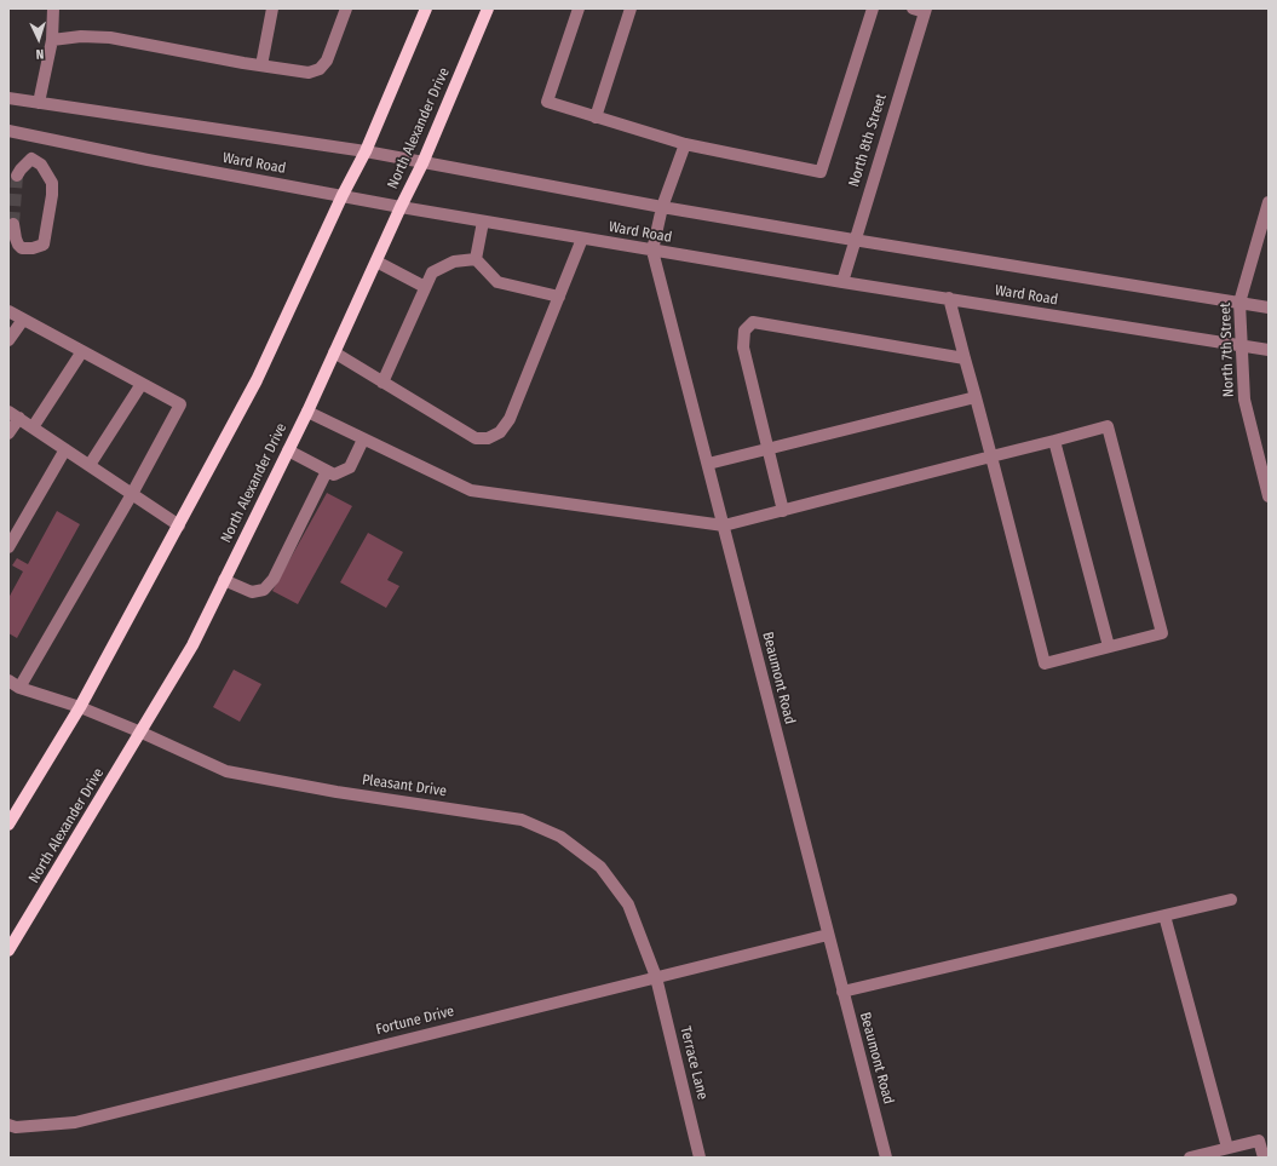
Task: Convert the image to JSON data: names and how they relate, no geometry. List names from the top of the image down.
{
  "streets": {
    "main road": ["North Alexander Drive"],
    "street": [
      "North 8th Street",
      "Ward Road",
      "North 7th Street",
      "Beaumont Road",
      "Pleasant Drive",
      "Fortune Drive",
      "Terrace Lane"
    ]
  },
  "crossings": [
    ["North Alexander Drive", "Ward Road"],
    ["North Alexander Drive", "Pleasant Drive"],
    ["North 8th Street", "Ward Road"],
    ["Ward Road", "North 7th Street"],
    ["Ward Road", "Beaumont Road"],
    ["Beaumont Road", "Fortune Drive"],
    ["Pleasant Drive", "Fortune Drive"],
    ["Pleasant Drive", "Terrace Lane"],
    ["Fortune Drive", "Terrace Lane"]
  ],
  "north": "bottom"
}
